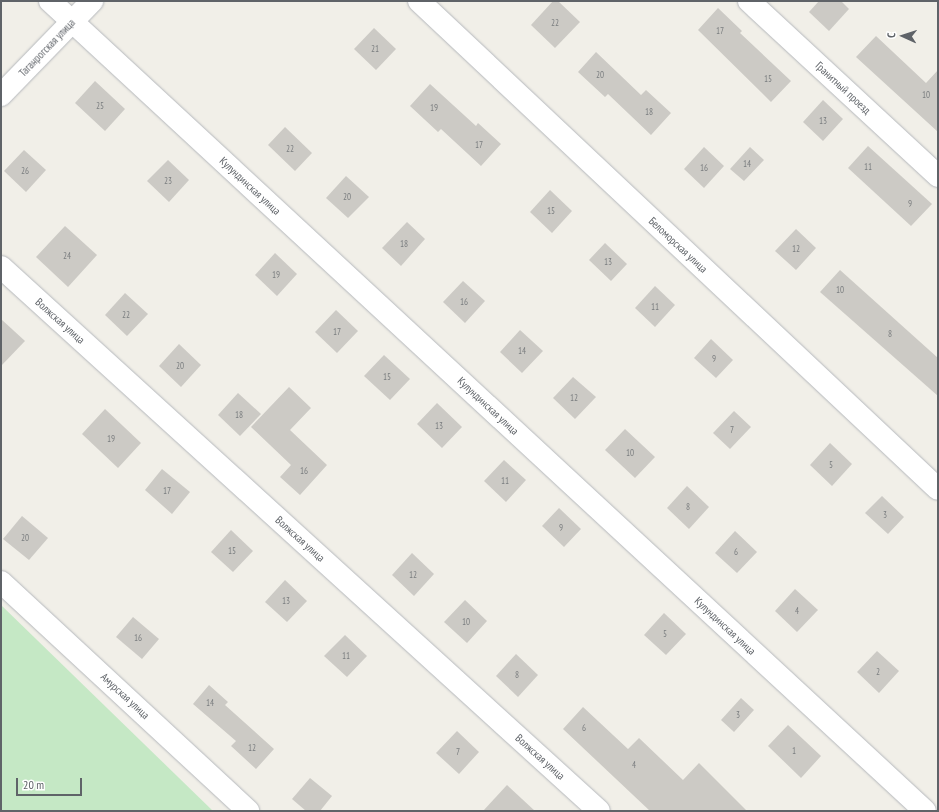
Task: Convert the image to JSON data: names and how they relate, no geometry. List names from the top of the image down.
{
  "streets": {
    "street": [
      "Таганрогская улица",
      "Гранитный проезд",
      "Кулундинская улица",
      "Беломорская улица",
      "Волжская улица",
      "Амурская улица"
    ]
  },
  "crossings": [
    ["Таганрогская улица", "Кулундинская улица"]
  ],
  "house_numbers": [
    "22",
    "17",
    "21",
    "20",
    "15",
    "10",
    "25",
    "19",
    "18",
    "13",
    "17",
    "22",
    "14",
    "11",
    "16",
    "26",
    "23",
    "20",
    "9",
    "15",
    "18",
    "12",
    "24",
    "13",
    "19",
    "10",
    "16",
    "11",
    "22",
    "17",
    "8",
    "14",
    "9",
    "20",
    "15",
    "12",
    "18",
    "13",
    "7",
    "19",
    "10",
    "5",
    "16",
    "11",
    "17",
    "8",
    "3",
    "9",
    "20",
    "15",
    "6",
    "12",
    "13",
    "4",
    "10",
    "5",
    "16",
    "11",
    "2",
    "8",
    "14",
    "3",
    "6",
    "12",
    "1",
    "7",
    "4"
  ],
  "scale_bar": "20 m",
  "north": "left"
}
